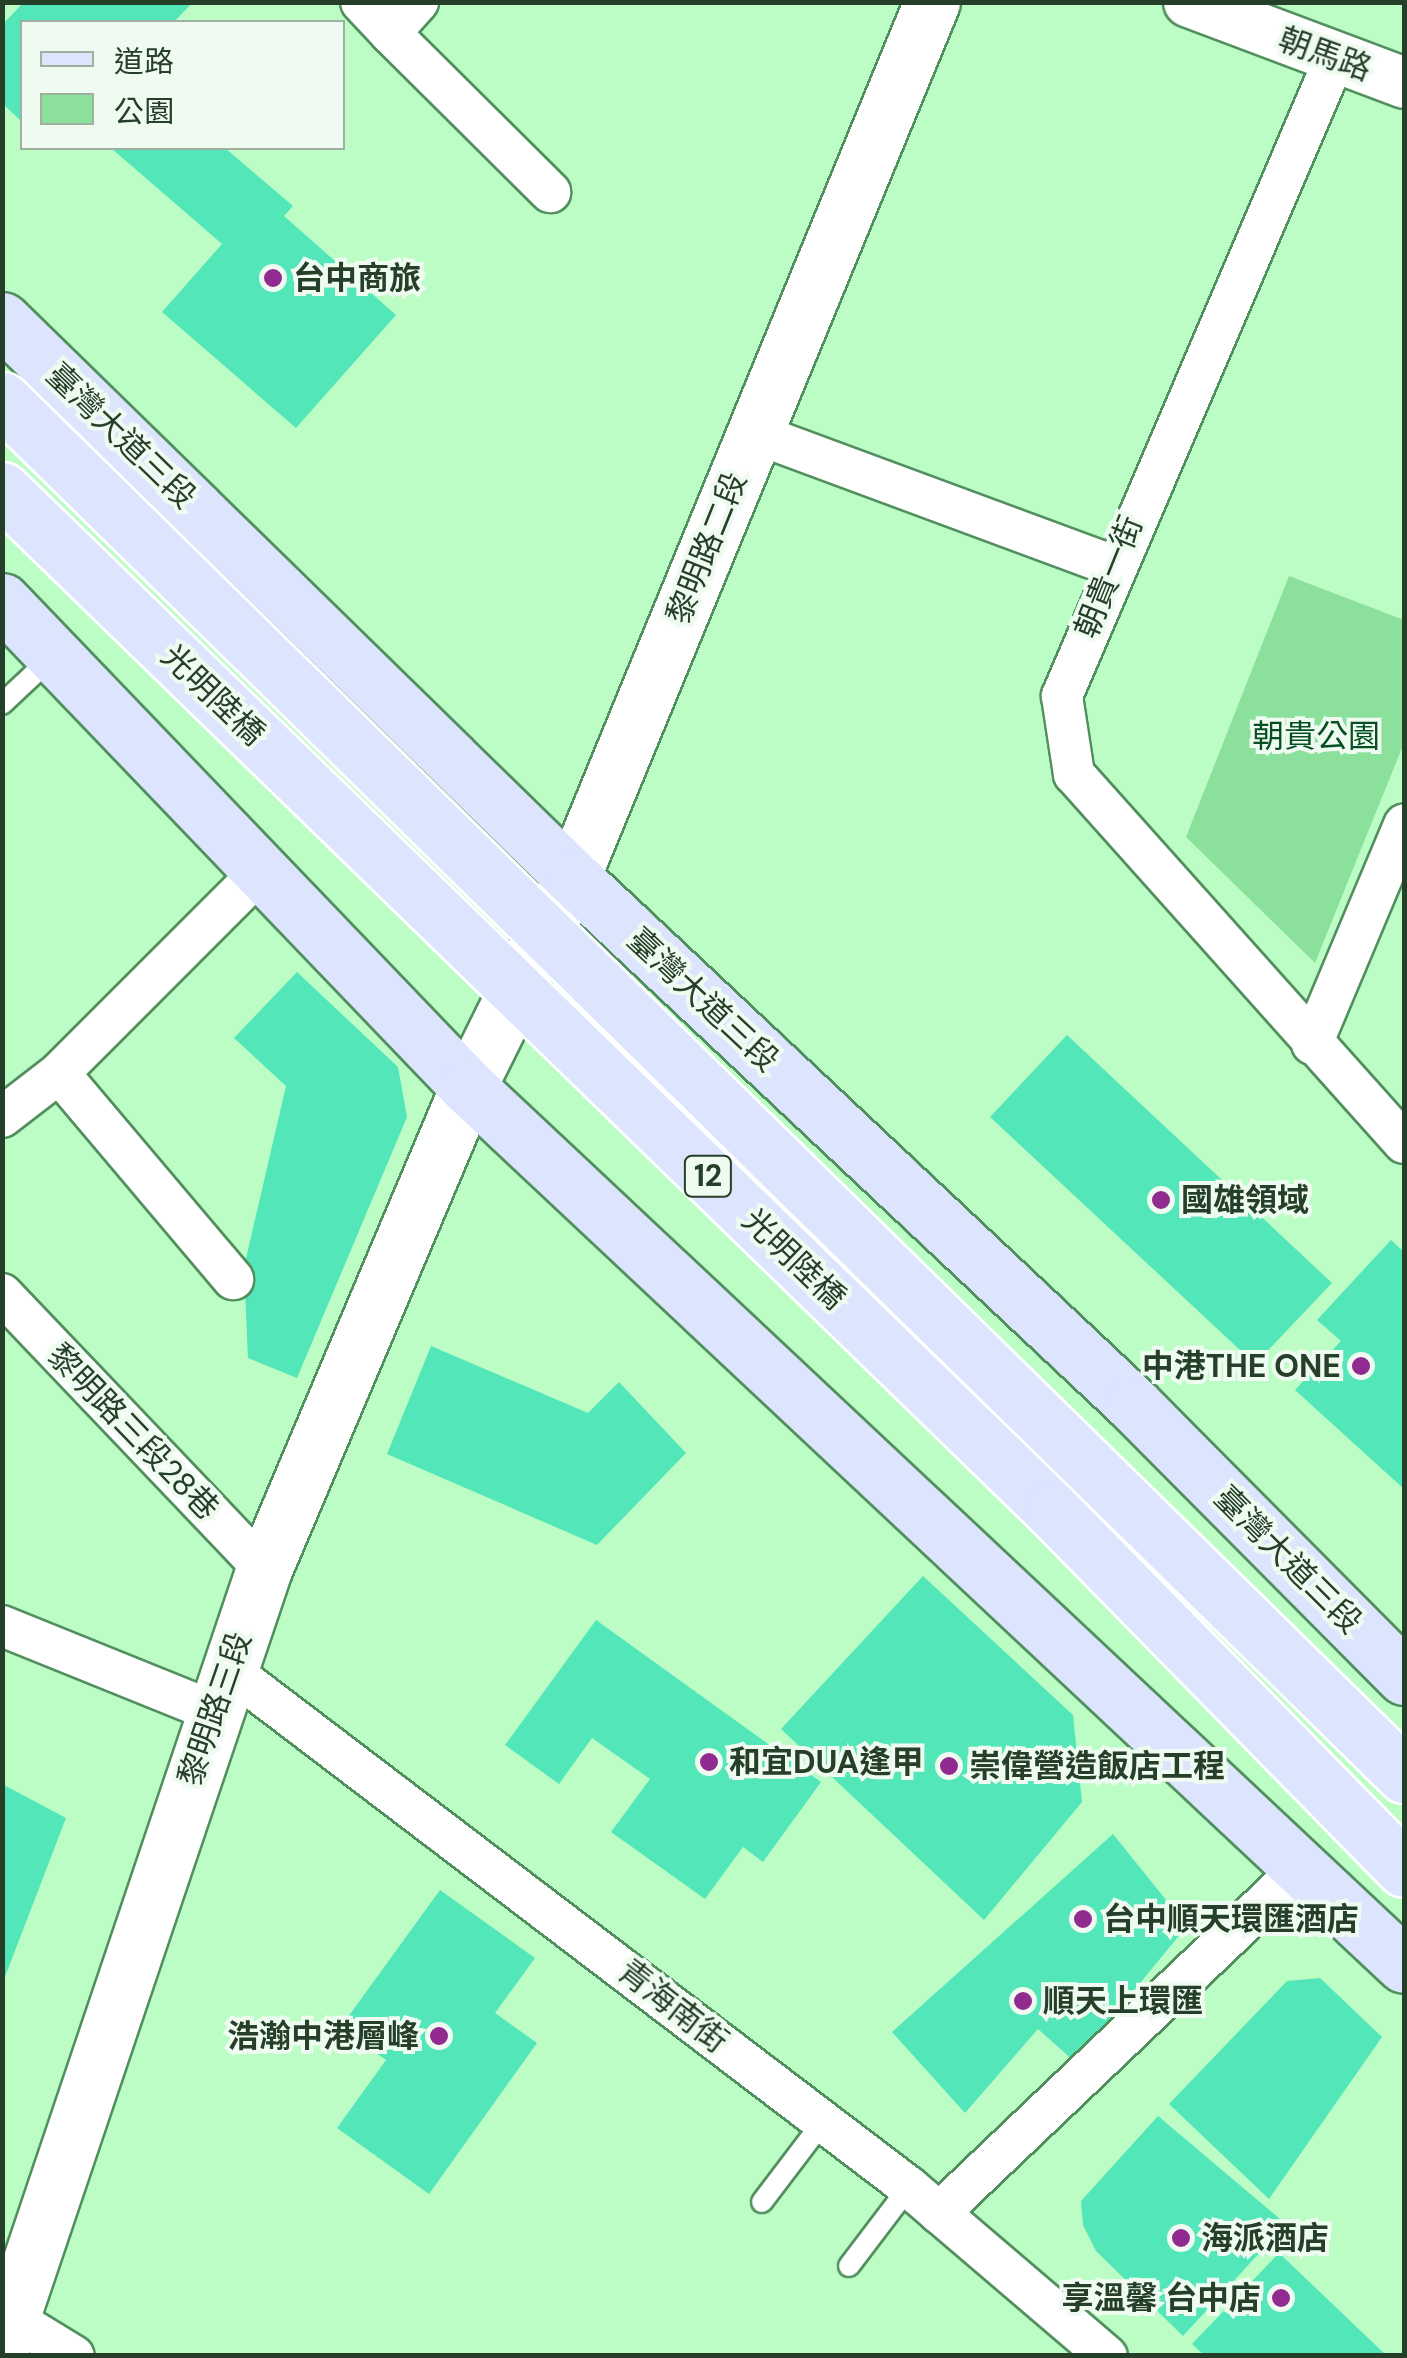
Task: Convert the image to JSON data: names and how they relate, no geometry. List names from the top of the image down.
{
  "streets": {
    "main road": [
      "臺灣大道三段",
      "黎明路二段",
      "光明陸橋",
      "12",
      "黎明路三段"
    ],
    "street": [
      "朝馬路",
      "朝貴一街",
      "黎明路三段28巷",
      "青海南街"
    ]
  },
  "crossings": [
    ["朝馬路", "朝貴一街"],
    ["臺灣大道三段", "黎明路二段"],
    ["黎明路二段", "黎明路三段"],
    ["黎明路三段28巷", "黎明路三段"],
    ["黎明路三段", "青海南街"]
  ],
  "parks": ["朝貴公園"],
  "places": [
    "台中商旅",
    "國雄領域",
    "中港THE ONE",
    "和宜DUA逢甲",
    "崇偉營造飯店工程",
    "台中順天環匯酒店",
    "順天上環匯",
    "浩瀚中港層峰",
    "海派酒店",
    "享溫馨 台中店"
  ],
  "legend": ["道路", "公園"]
}
